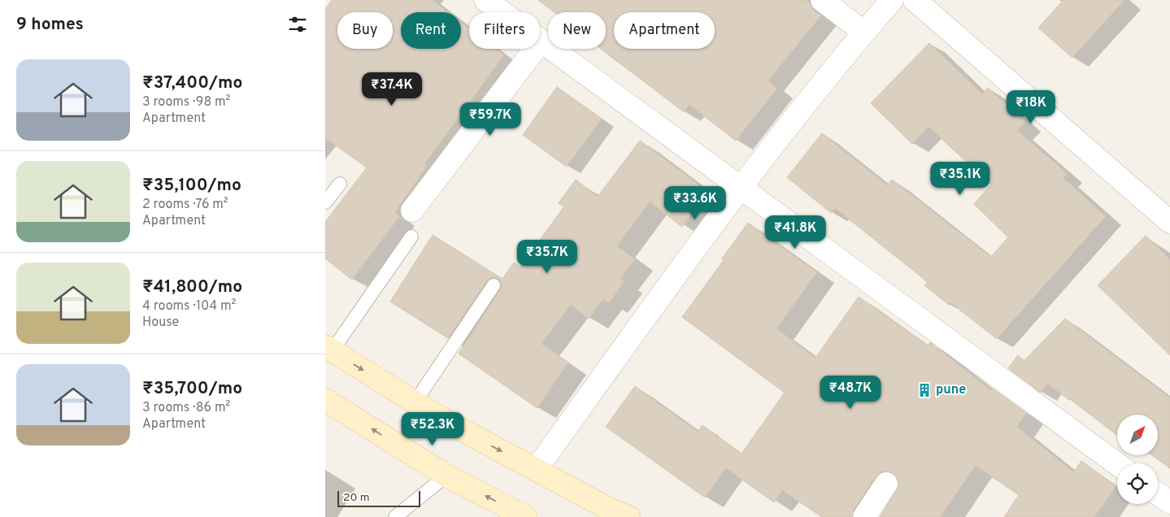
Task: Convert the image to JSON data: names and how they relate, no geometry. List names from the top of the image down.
{
  "places": {
    "building": ["pune"]
  },
  "scale_bar": "20 m",
  "north": "top right",
  "page": {
    "heading": "9 homes",
    "chip": [
      "Buy",
      "Rent",
      "Filters",
      "New",
      "Apartment"
    ],
    "list": [
      {
        "name": "₹37,400/mo",
        "note": "3 rooms · 98 m² · Apartment"
      },
      {
        "name": "₹35,100/mo",
        "note": "2 rooms · 76 m² · Apartment"
      },
      {
        "name": "₹41,800/mo",
        "note": "4 rooms · 104 m² · House"
      },
      {
        "name": "₹35,700/mo",
        "note": "3 rooms · 86 m² · Apartment"
      }
    ],
    "price": [
      "₹37.4K",
      "₹18K",
      "₹59.7K",
      "₹35.1K",
      "₹33.6K",
      "₹41.8K",
      "₹35.7K",
      "₹48.7K",
      "₹52.3K"
    ],
    "scale": "20 m"
  }
}
